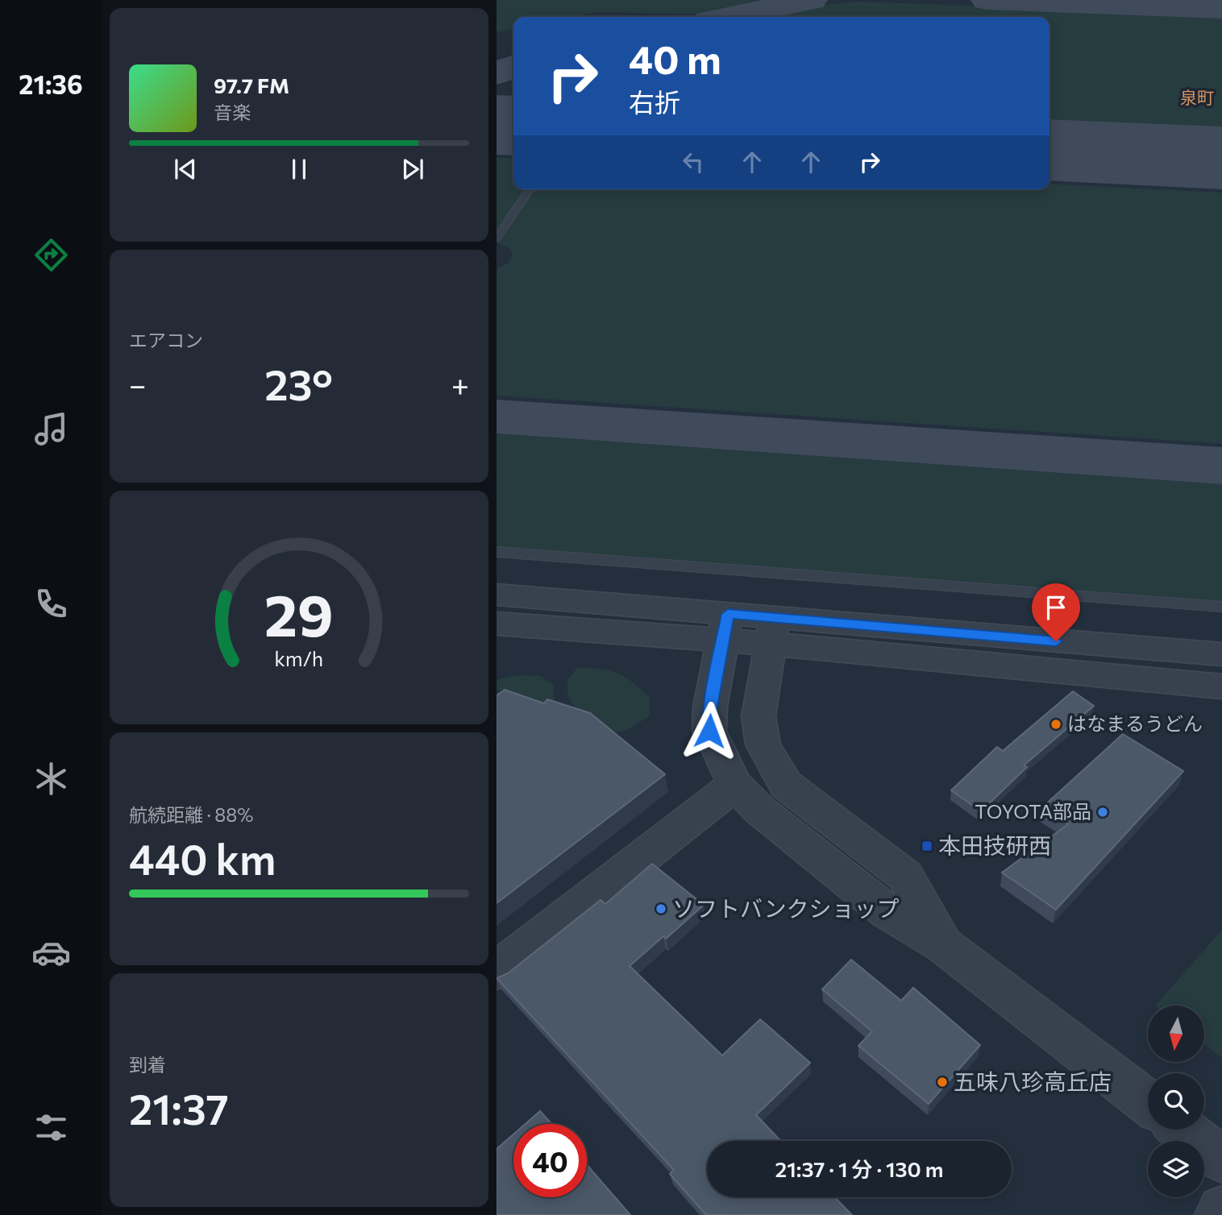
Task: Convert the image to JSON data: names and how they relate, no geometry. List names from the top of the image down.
{
  "districts": ["泉町"],
  "places": {
    "other": [
      "はなまるうどん",
      "TOYOTA部品",
      "ソフトバンクショップ",
      "五味八珍高丘店"
    ],
    "transit": ["本田技研西"]
  },
  "north": "bottom",
  "page": {
    "tabs": "21:36",
    "turn": ["40 m", "右折"],
    "song": ["97.7 FM", "音楽"],
    "tile": [
      "エアコン",
      ["航続距離 · 88%", "440 km"],
      ["到着", "21:37"]
    ],
    "heat": ["−", "23°", "+"],
    "limit": "40",
    "trip": "21:37 · 1 分 · 130 m",
    "gauge": ["29", "km/h"]
  }
}
